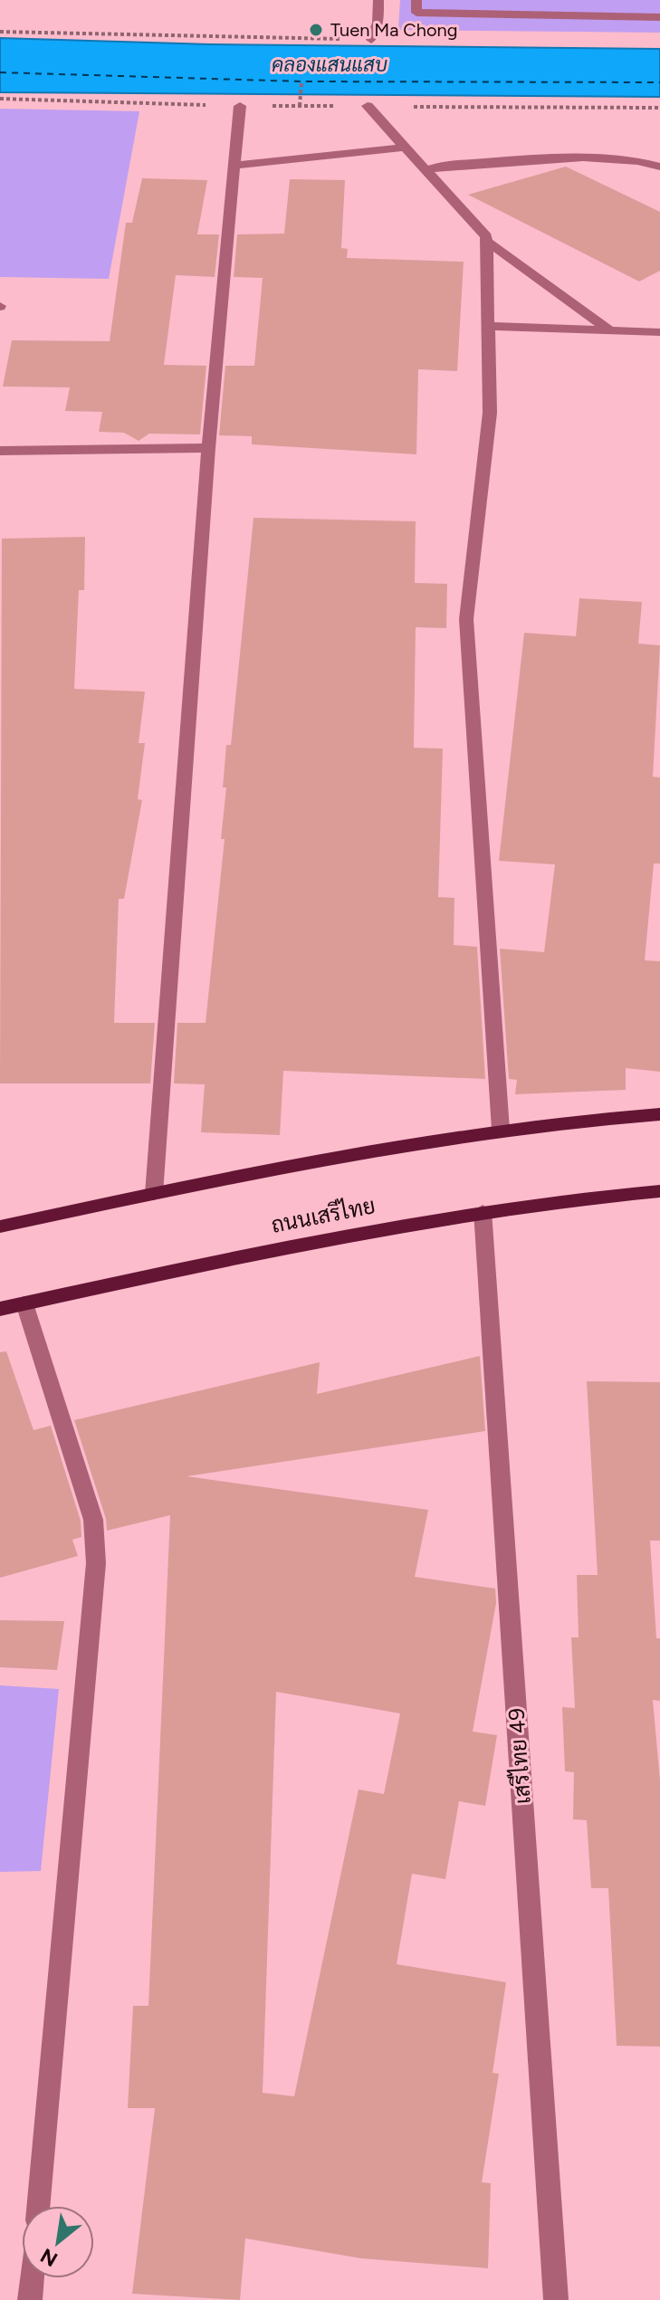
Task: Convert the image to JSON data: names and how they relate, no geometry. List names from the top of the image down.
{
  "streets": {
    "main road": ["ถนนเสรีไทย"],
    "street": ["เสรีไทย 49"]
  },
  "crossings": [
    ["ถนนเสรีไทย", "เสรีไทย 49"]
  ],
  "water": ["คลองแสนแสบ"],
  "places": ["Tuen Ma Chong"],
  "north": "bottom left"
}
